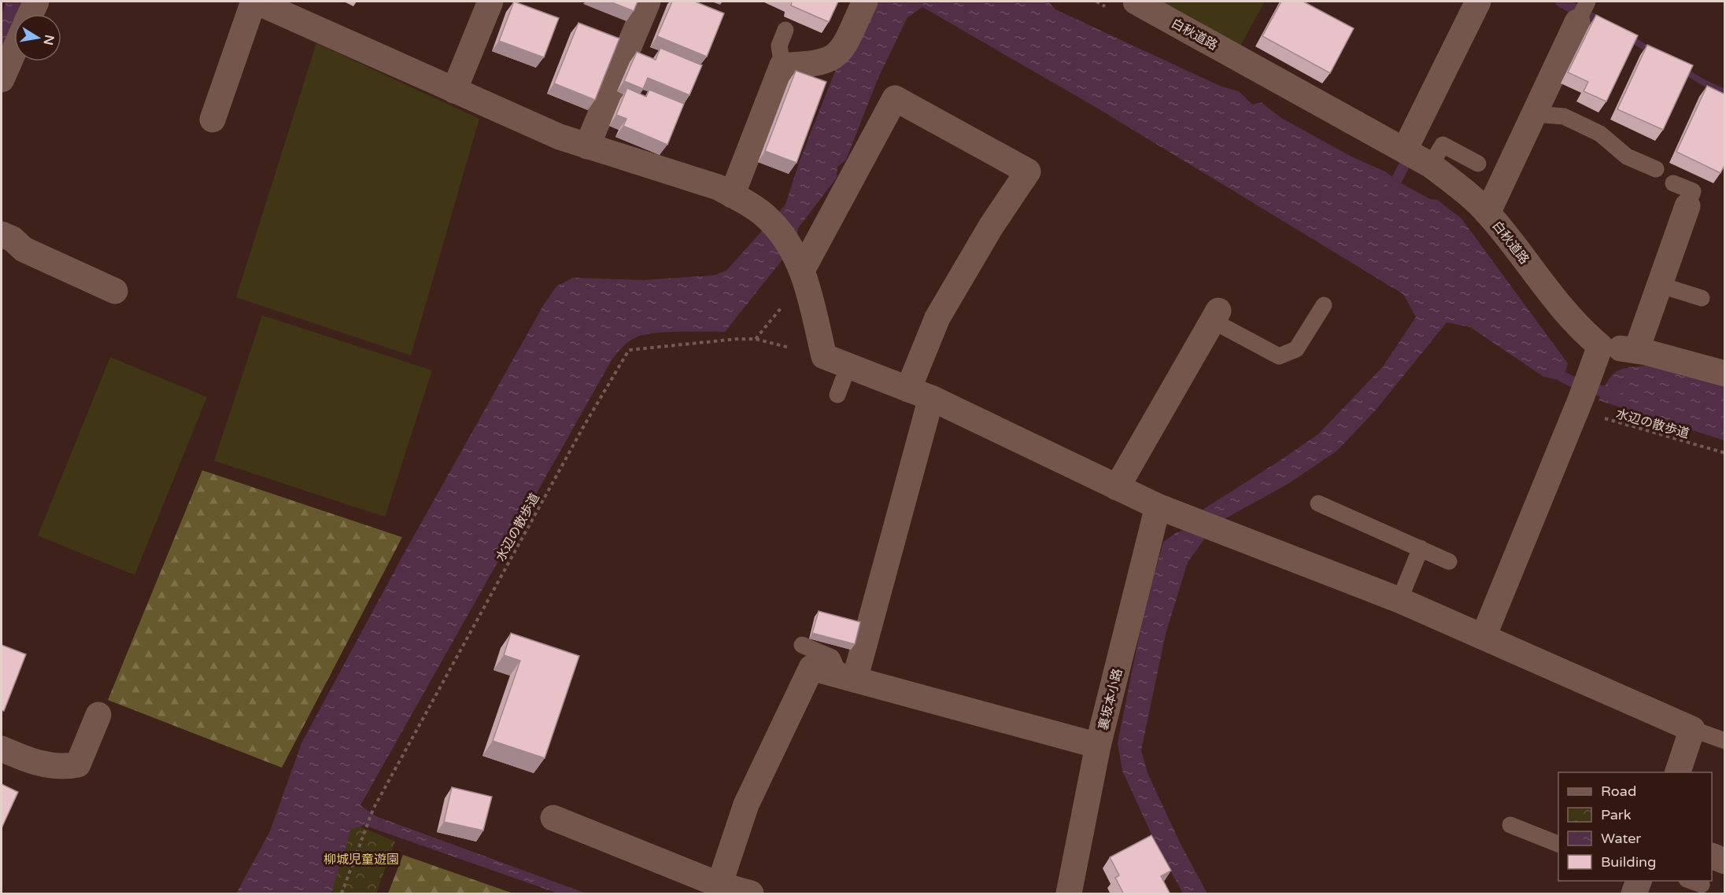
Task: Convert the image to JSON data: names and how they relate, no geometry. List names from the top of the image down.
{
  "streets": {
    "street": ["白秋道路", "裏坂本小路"],
    "path": ["水辺の散歩道"]
  },
  "parks": ["柳城児童遊園"],
  "legend": [
    "Road",
    "Park",
    "Water",
    "Building"
  ],
  "north": "right"
}
